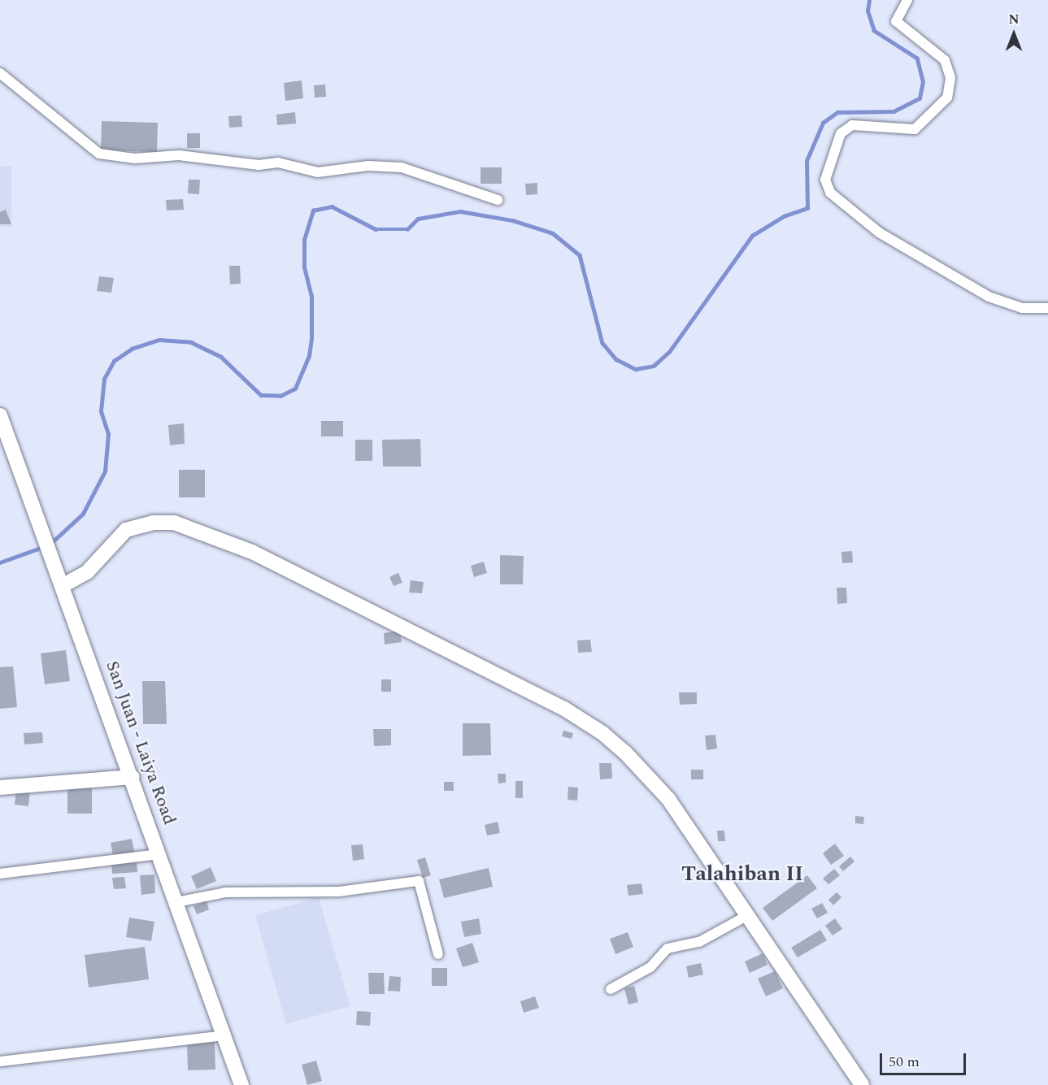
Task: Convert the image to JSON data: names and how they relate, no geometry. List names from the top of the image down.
{
  "streets": {
    "street": ["San Juan - Laiya Road"]
  },
  "districts": ["Talahiban II"],
  "scale_bar": "50 m",
  "north": "top"
}
